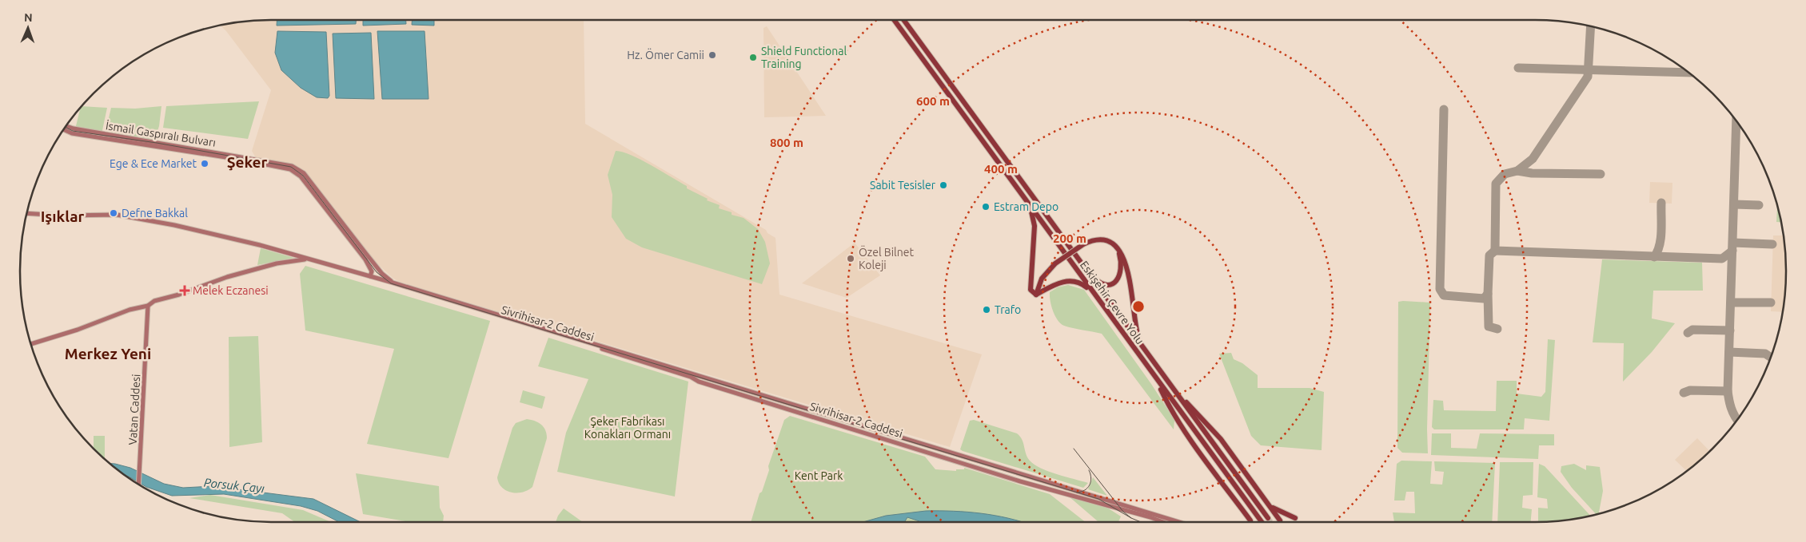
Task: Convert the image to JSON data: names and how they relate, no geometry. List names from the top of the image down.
{
  "streets": {
    "highway": ["Eskişehir Çevre Yolu"],
    "main road": ["İsmail Gaspıralı Bulvarı", "Sivrihisar-2 Caddesi", "Vatan Caddesi"]
  },
  "crossings": [
    ["İsmail Gaspıralı Bulvarı", "Sivrihisar-2 Caddesi"]
  ],
  "districts": ["Şeker", "Işıklar", "Merkez Yeni"],
  "water": ["Porsuk Çayı"],
  "parks": ["Şeker Fabrikası Konakları Ormanı", "Kent Park"],
  "places": {
    "other": [
      "Hz. Ömer Camii",
      "Shield Functional Training",
      "Ege & Ece Market",
      "Sabit Tesisler",
      "Estram Depo",
      "Defne Bakkal",
      "Özel Bilnet Koleji",
      "Trafo"
    ],
    "health": ["Melek Eczanesi"]
  },
  "north": "top",
  "rings": [
    "600 m",
    "800 m",
    "400 m",
    "200 m"
  ]
}
